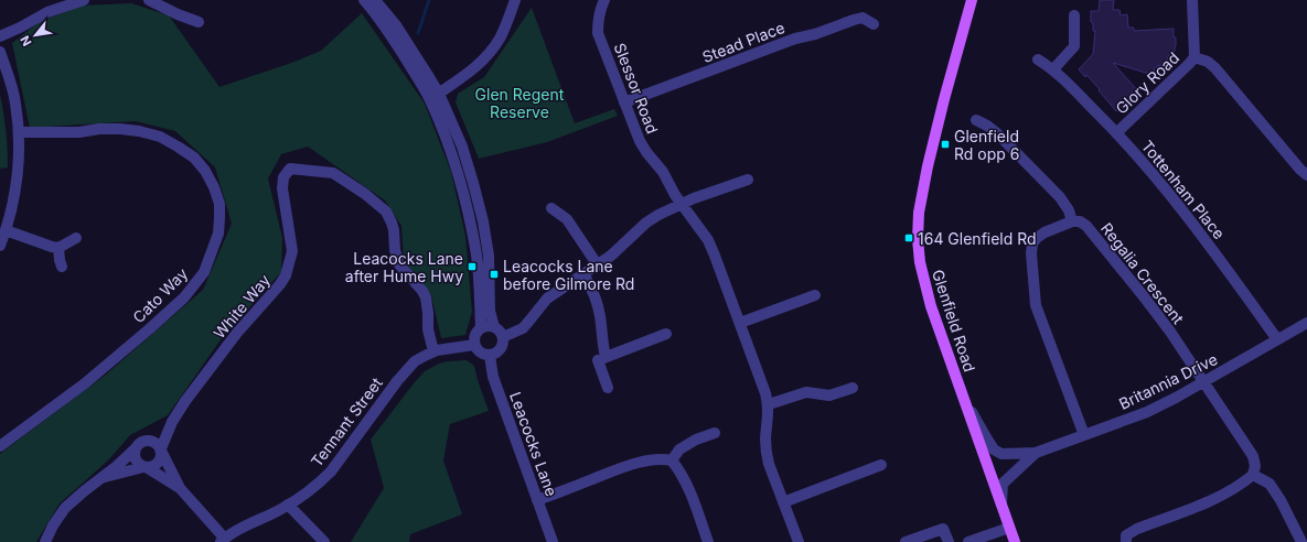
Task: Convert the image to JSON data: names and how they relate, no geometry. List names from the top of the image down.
{
  "streets": {
    "main road": ["Glenfield Road"],
    "street": [
      "Stead Place",
      "Glory Road",
      "Slessor Road",
      "Tottenham Place",
      "Regalia Crescent",
      "Cato Way",
      "White Way",
      "Britannia Drive",
      "Tennant Street",
      "Leacocks Lane"
    ]
  },
  "crossings": [
    ["Stead Place", "Slessor Road"],
    ["Glory Road", "Tottenham Place"],
    ["Tottenham Place", "Britannia Drive"],
    ["Regalia Crescent", "Britannia Drive"],
    ["White Way", "Tennant Street"],
    ["Glenfield Road", "Britannia Drive"],
    ["Tennant Street", "Leacocks Lane"]
  ],
  "parks": ["Glen Regent Reserve"],
  "places": {
    "transit": [
      "Glenfield Rd opp 6",
      "164 Glenfield Rd",
      "Leacocks Lane after Hume Hwy",
      "Leacocks Lane before Gilmore Rd"
    ]
  },
  "north": "bottom left"
}
